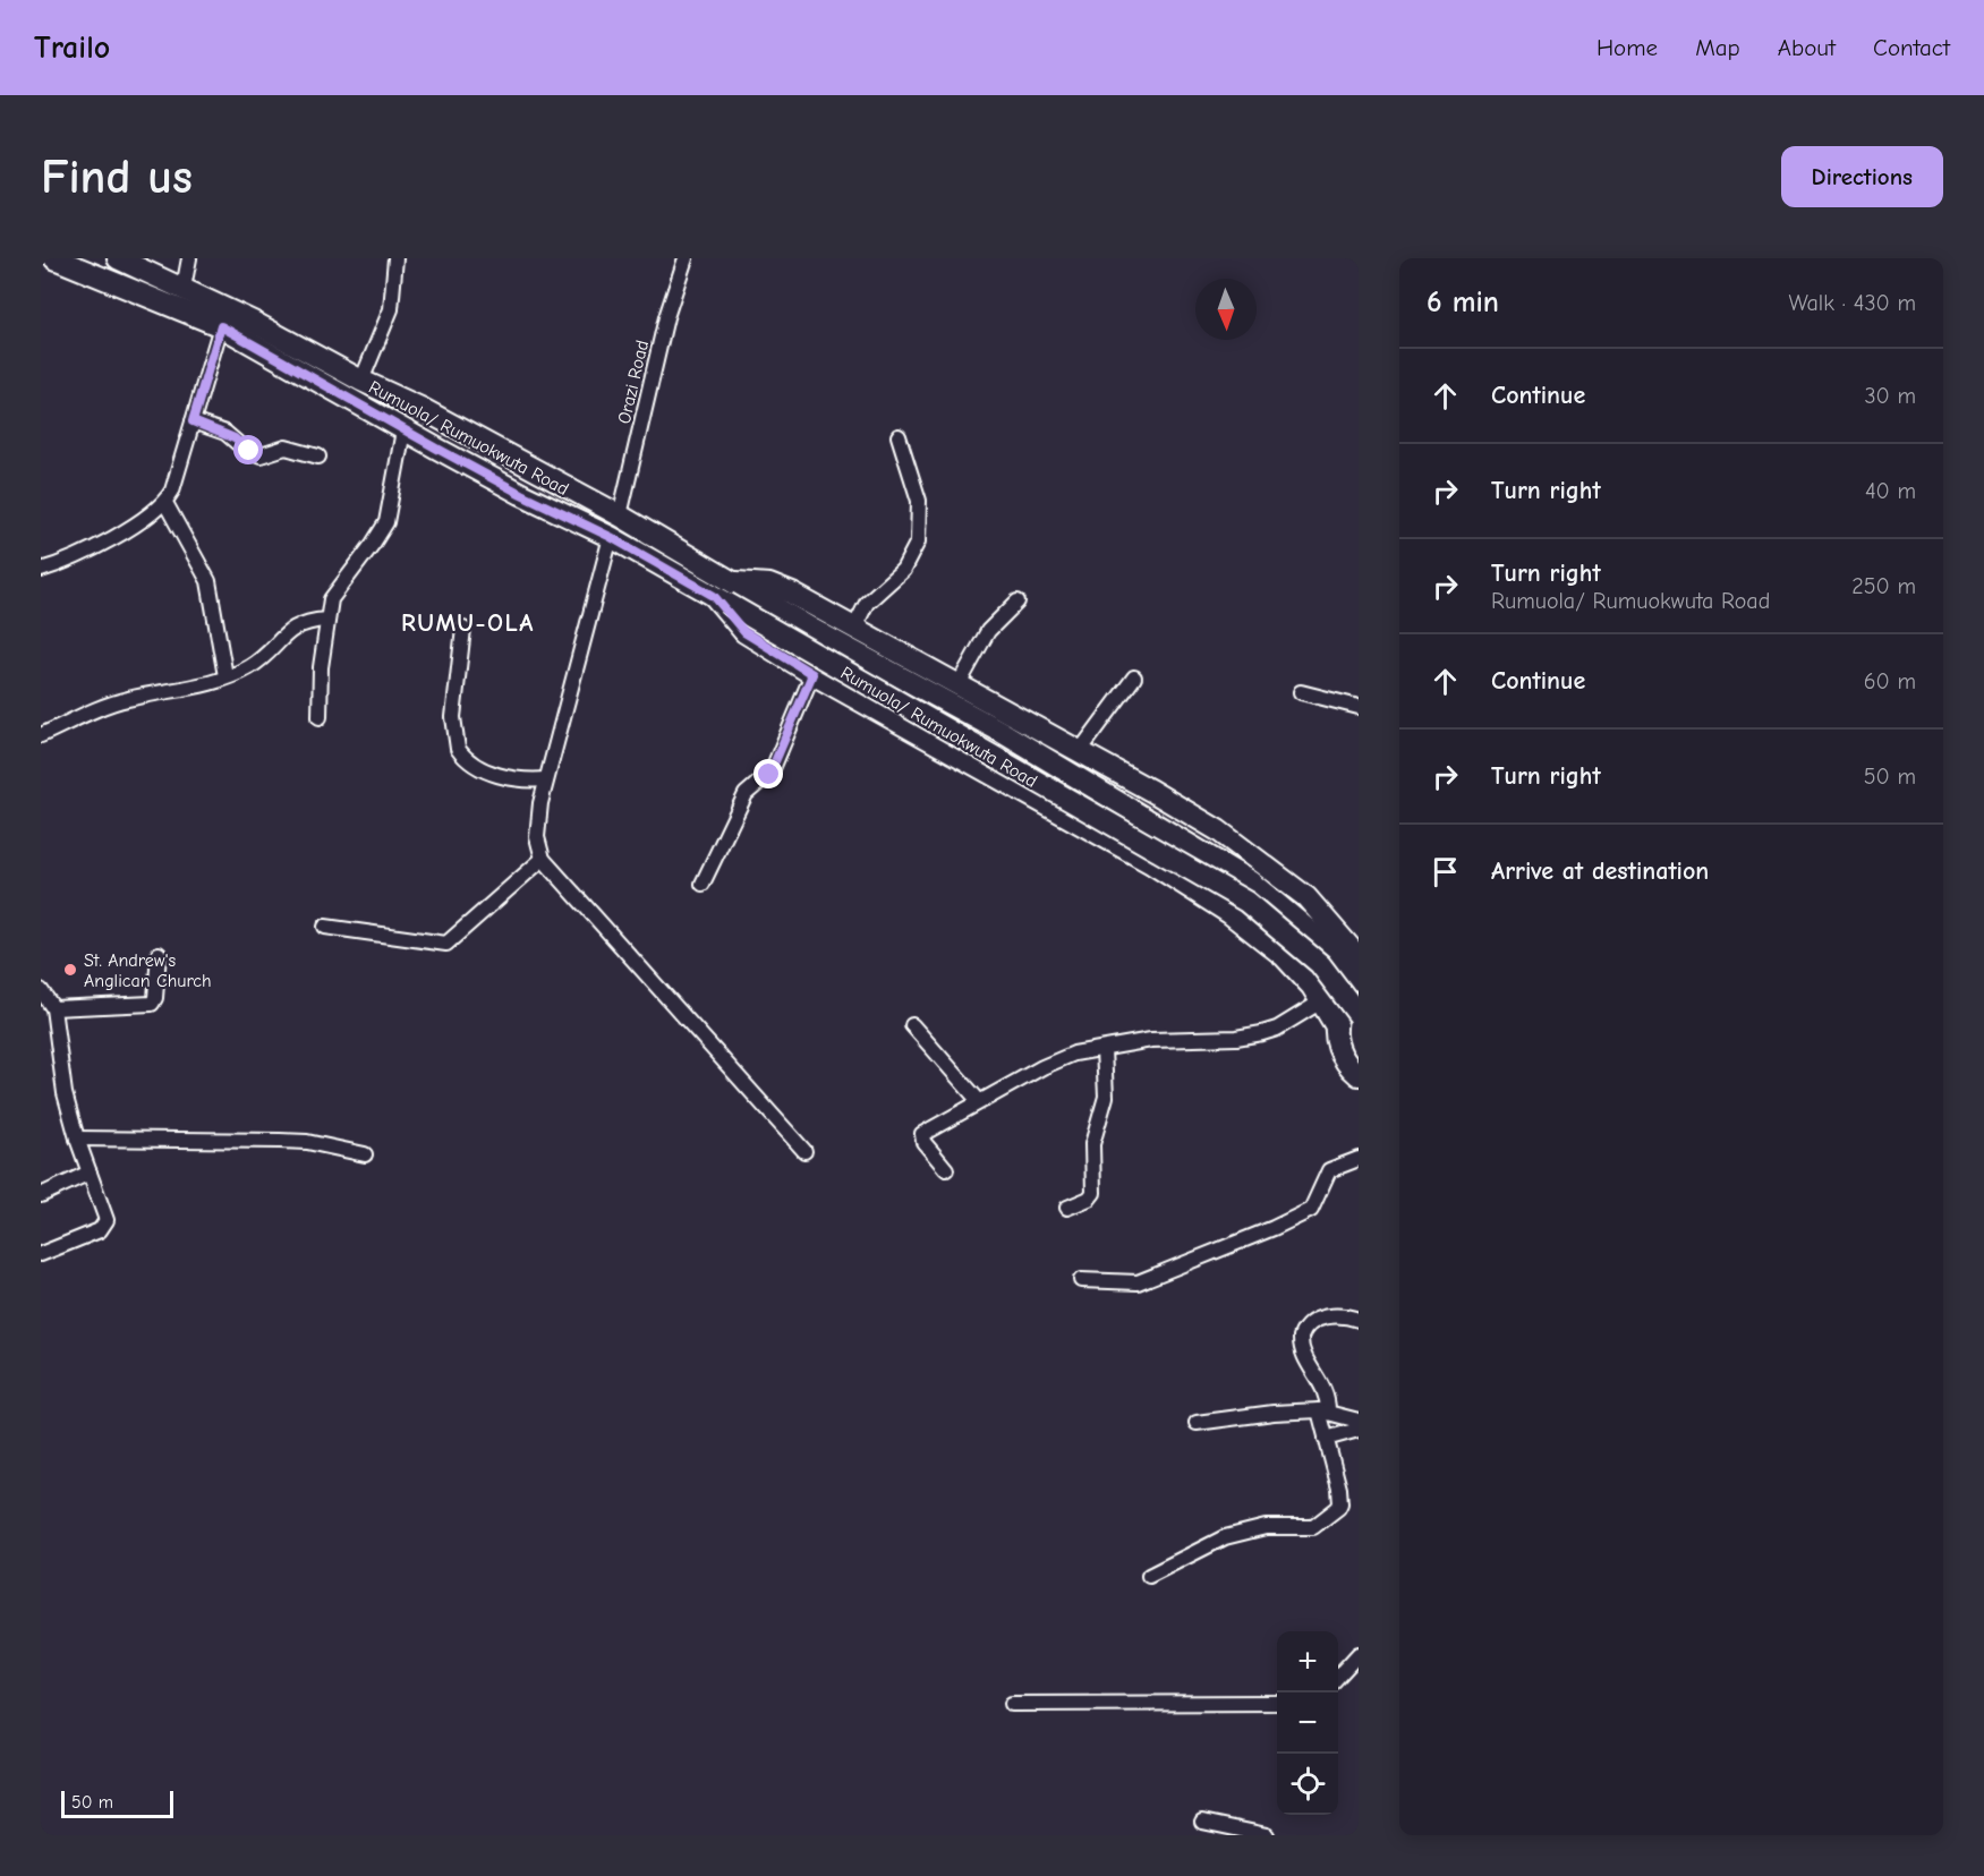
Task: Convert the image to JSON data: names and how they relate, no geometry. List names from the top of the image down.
{
  "streets": {
    "main road": ["Rumuola/ Rumuokwuta Road"],
    "street": ["Orazi Road"]
  },
  "crossings": [
    ["Orazi Road", "Rumuola/ Rumuokwuta Road"]
  ],
  "districts": ["RUMU-OLA"],
  "places": ["St. Andrew's Anglican Church"],
  "scale_bar": "50 m",
  "north": "bottom",
  "page": {
    "header": "Trailo",
    "nav": [
      "Home",
      "Map",
      "About",
      "Contact"
    ],
    "buttons": "Directions",
    "title": "Find us",
    "heading": ["6 min", "Walk · 430 m"],
    "list": [
      ["Continue", "30 m"],
      ["Turn right", "40 m"],
      ["Turn right", "Rumuola/ Rumuokwuta Road", "250 m"],
      ["Continue", "60 m"],
      ["Turn right", "50 m"],
      "Arrive at destination"
    ],
    "map_buttons": ["+", "−"],
    "scale": "50 m"
  }
}
